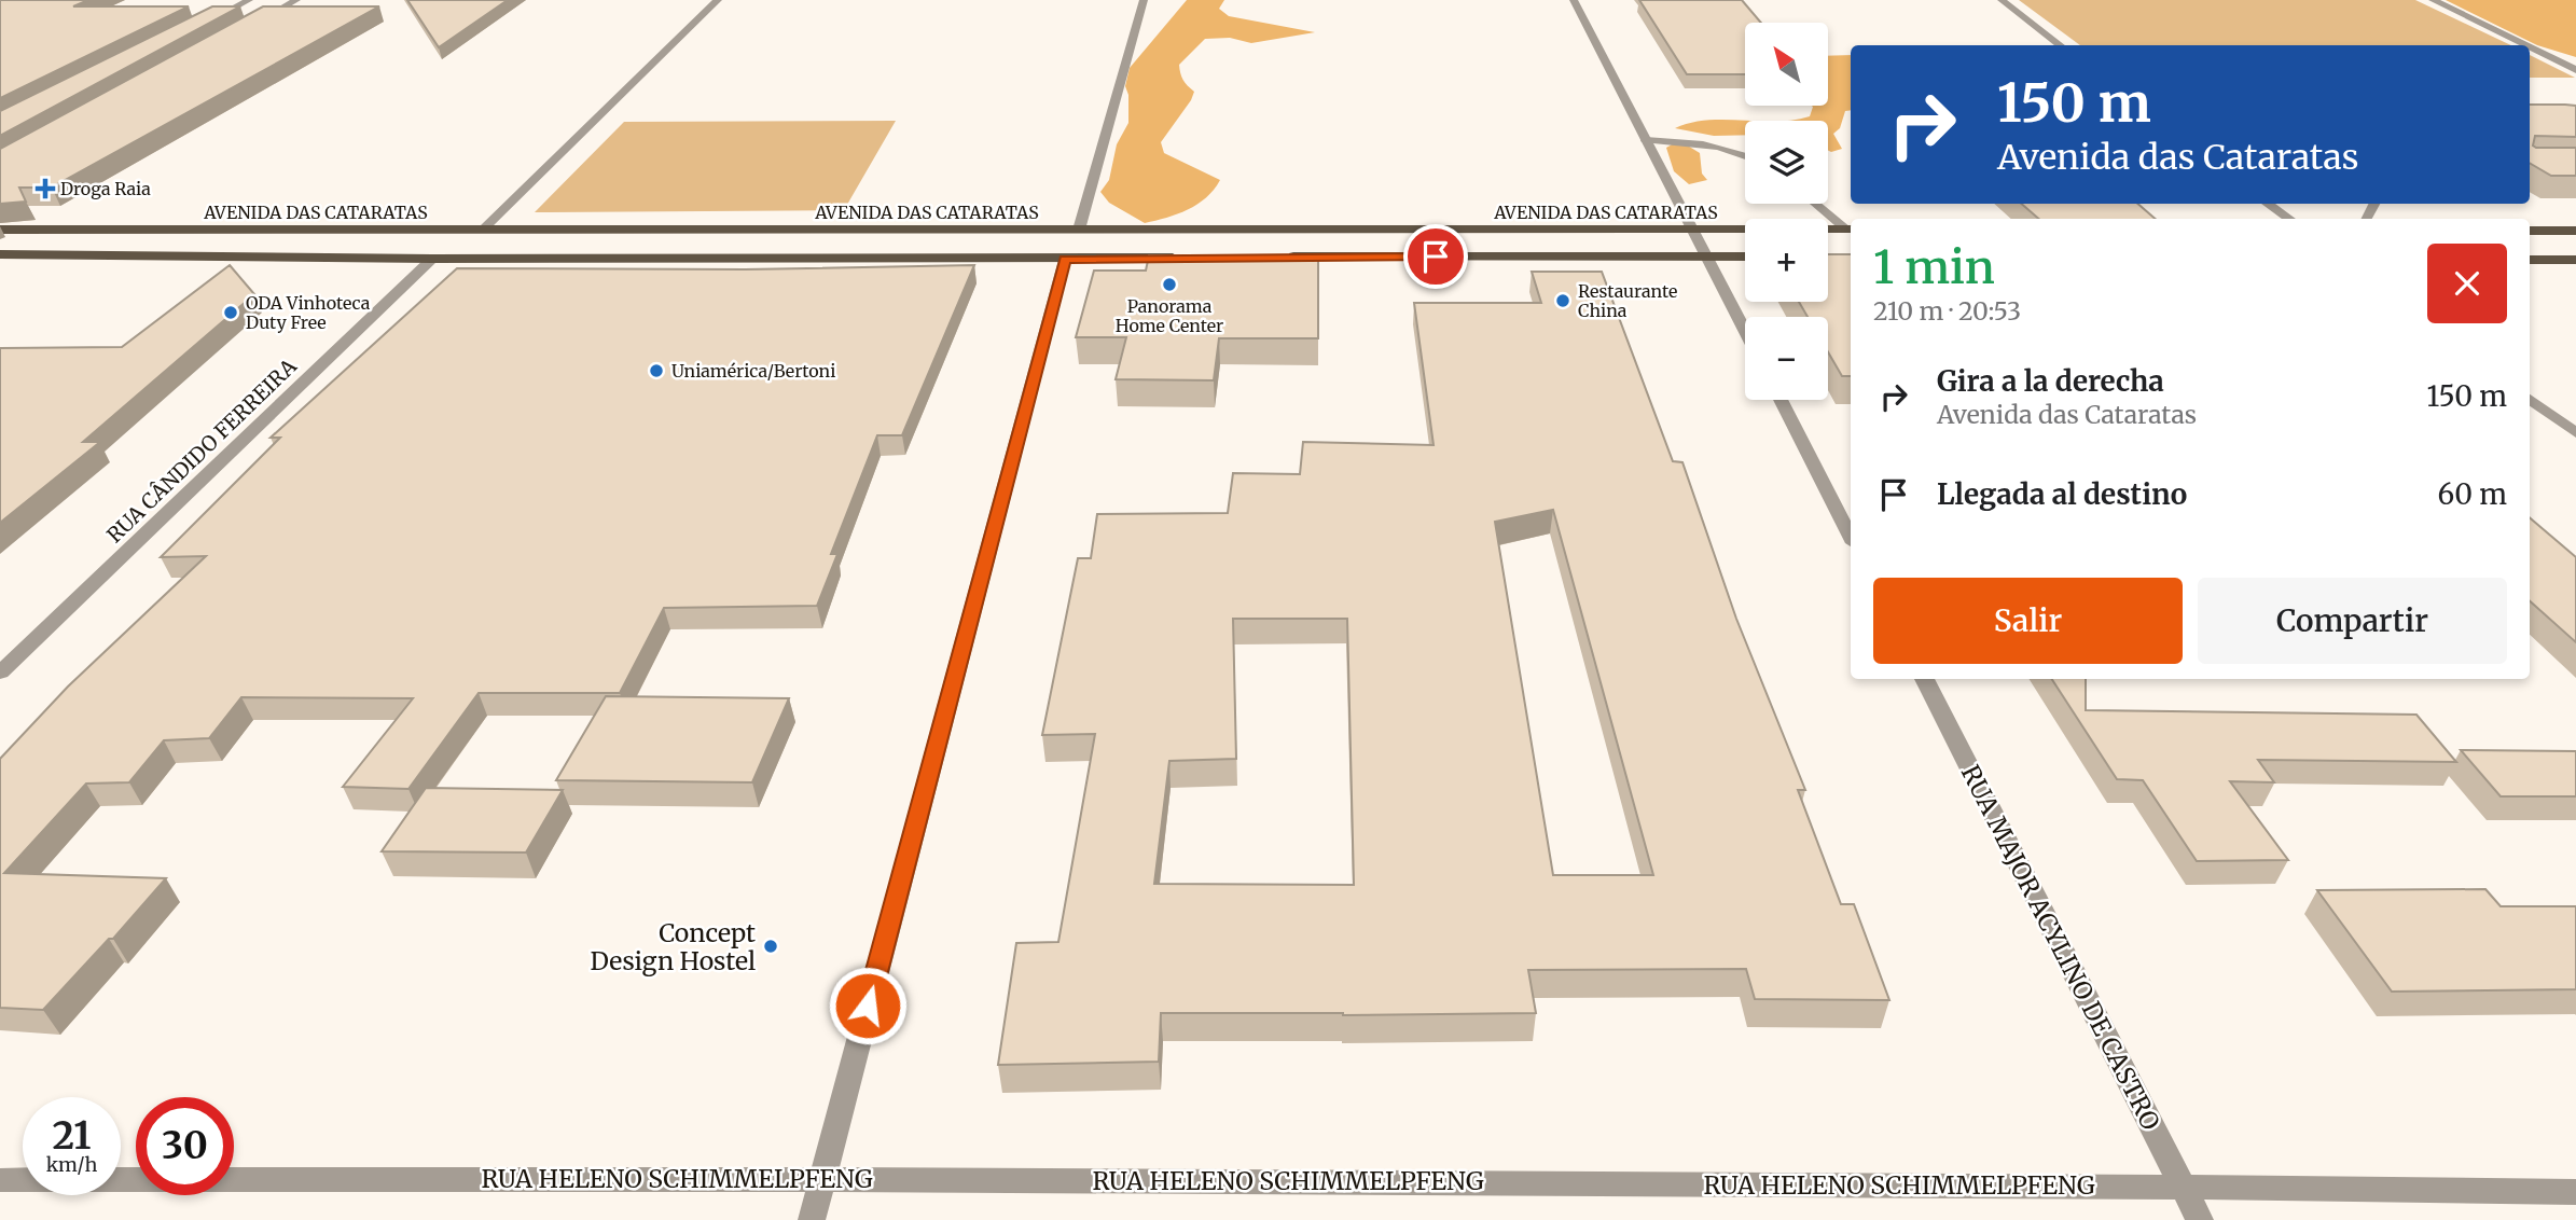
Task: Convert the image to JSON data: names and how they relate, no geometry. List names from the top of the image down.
{
  "streets": {
    "main road": ["AVENIDA DAS CATARATAS"],
    "street": ["RUA CÂNDIDO FERREIRA", "RUA MAJOR ACYLINO DE CASTRO", "RUA HELENO SCHIMMELPFENG"]
  },
  "crossings": [
    ["RUA MAJOR ACYLINO DE CASTRO", "RUA HELENO SCHIMMELPFENG"]
  ],
  "places": {
    "health": ["Droga Raia"],
    "other": [
      "Panorama Home Center",
      "Restaurante China",
      "ODA Vinhoteca Duty Free",
      "Uniamérica/Bertoni",
      "Concept Design Hostel"
    ]
  },
  "north": "top left",
  "page": {
    "map_buttons": ["+", "−"],
    "turn": ["150 m", "Avenida das Cataratas"],
    "heading": ["1 min", "210 m · 20:53"],
    "list": [
      {
        "name": "Gira a la derecha",
        "note": "Avenida das Cataratas",
        "value": "150 m"
      },
      {
        "name": "Llegada al destino",
        "value": "60 m"
      }
    ],
    "buttons": ["Salir", "Compartir"],
    "speed": "21 km/h",
    "limit": "30"
  }
}
